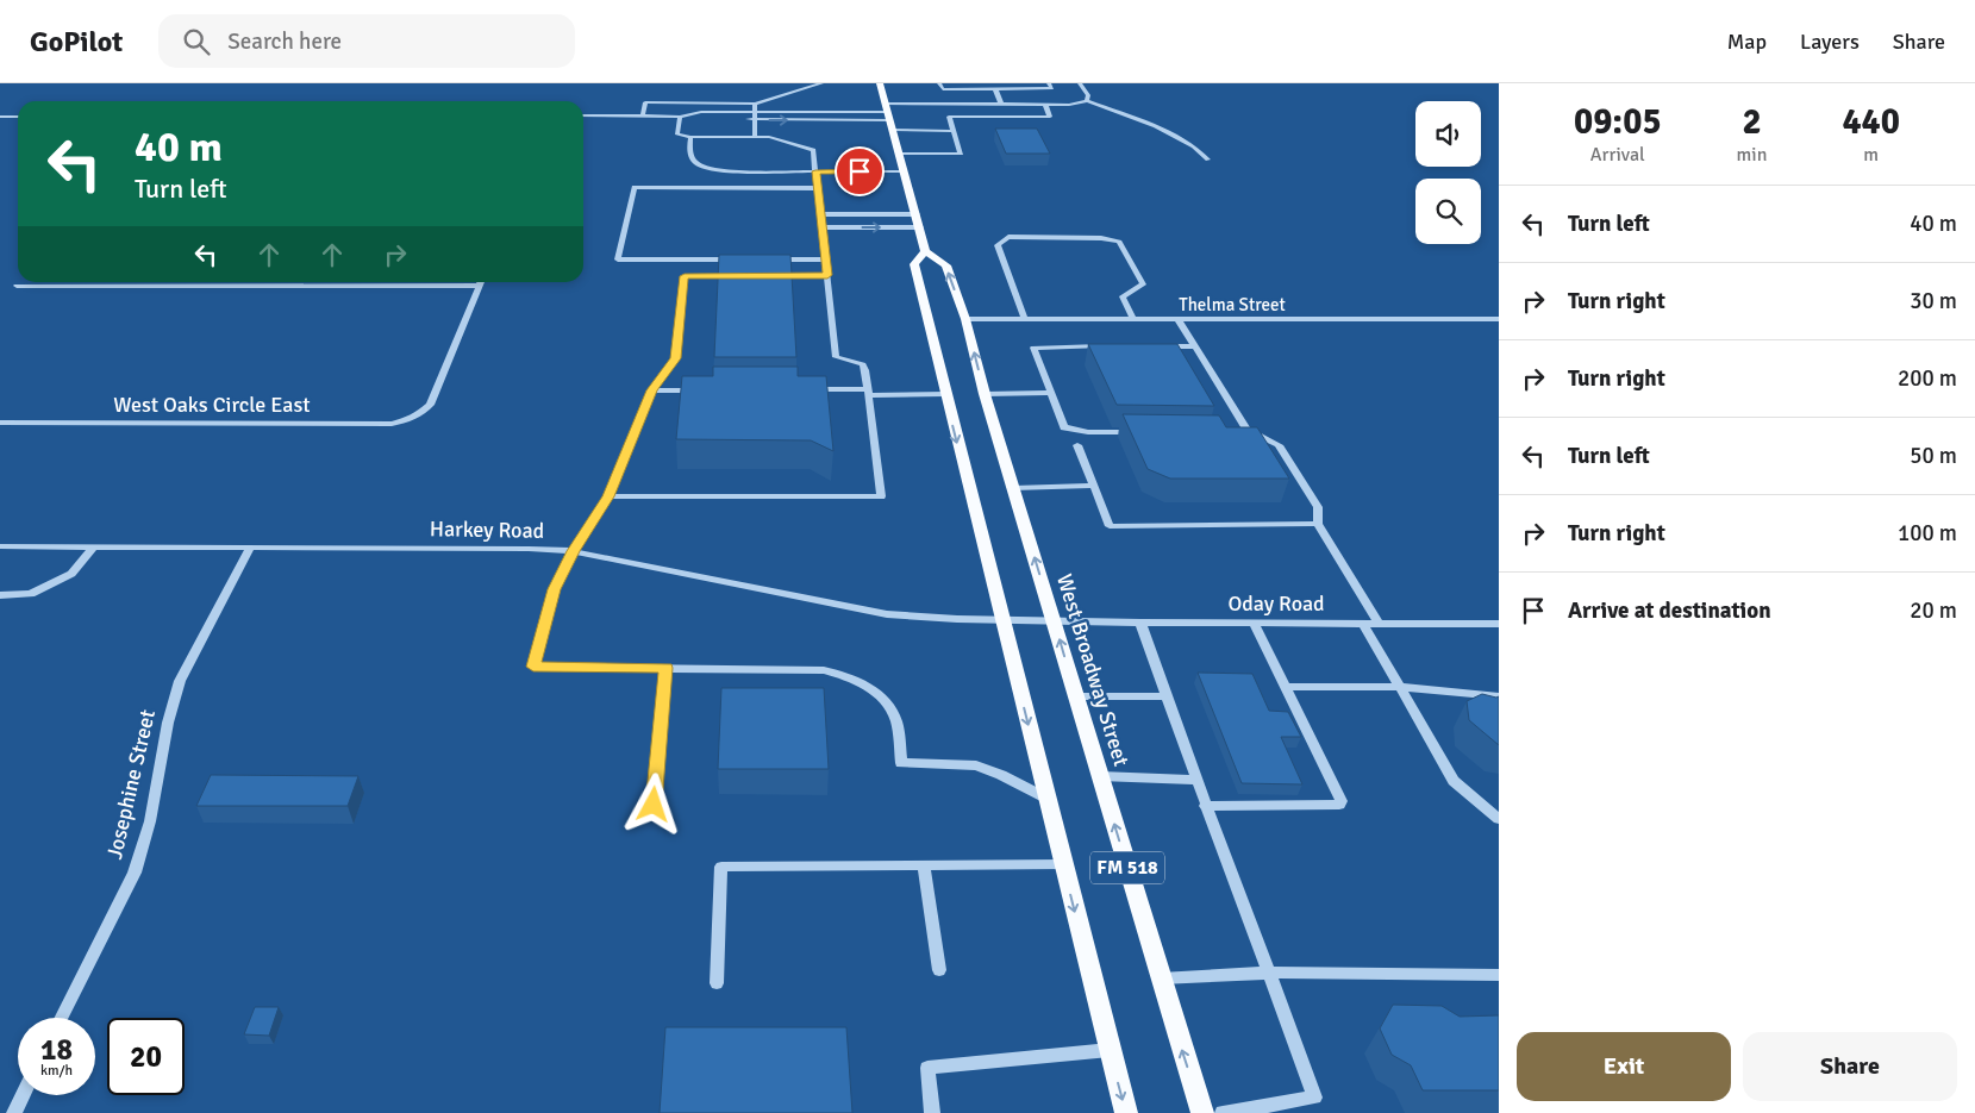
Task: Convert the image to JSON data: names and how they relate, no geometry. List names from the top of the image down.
{
  "streets": {
    "main road": ["West Broadway Street", "FM 518"],
    "street": [
      "Thelma Street",
      "West Oaks Circle East",
      "Harkey Road",
      "Oday Road",
      "Josephine Street"
    ]
  },
  "crossings": [
    ["Thelma Street", "West Broadway Street"],
    ["Harkey Road", "Oday Road"],
    ["Harkey Road", "West Broadway Street"],
    ["Harkey Road", "Josephine Street"],
    ["Harkey Road", "FM 518"],
    ["Oday Road", "West Broadway Street"],
    ["West Broadway Street", "FM 518"]
  ],
  "page": {
    "header": "GoPilot",
    "search": "Search here",
    "nav": ["Map", "Layers", "Share"],
    "eta": [
      "09:05",
      "Arrival",
      "2",
      "min",
      "440",
      "m"
    ],
    "turn": ["40 m", "Turn left"],
    "list": [
      {
        "name": "Turn left",
        "value": "40 m"
      },
      {
        "name": "Turn right",
        "value": "30 m"
      },
      {
        "name": "Turn right",
        "value": "200 m"
      },
      {
        "name": "Turn left",
        "value": "50 m"
      },
      {
        "name": "Turn right",
        "value": "100 m"
      },
      {
        "name": "Arrive at destination",
        "value": "20 m"
      }
    ],
    "speed": "18 km/h",
    "limit": "20",
    "buttons": ["Exit", "Share"]
  }
}
